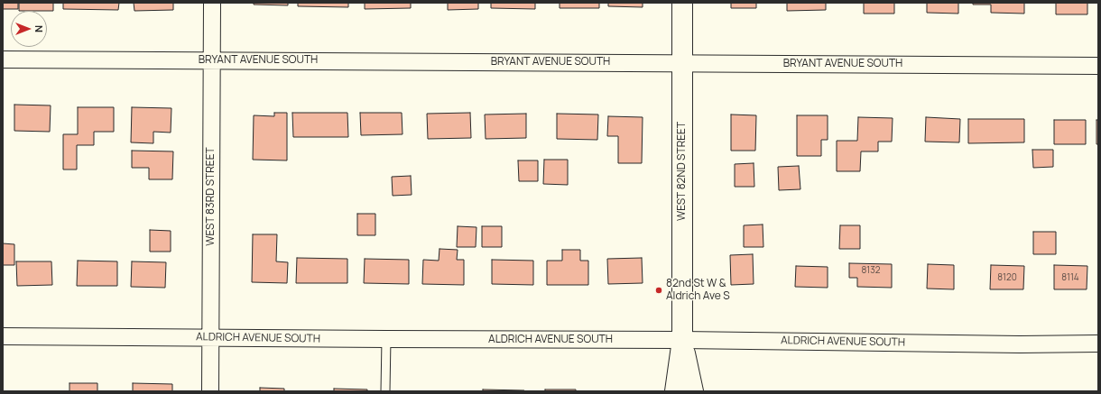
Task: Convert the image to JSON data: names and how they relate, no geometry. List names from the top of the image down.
{
  "streets": {
    "street": [
      "BRYANT AVENUE SOUTH",
      "WEST 82ND STREET",
      "WEST 83RD STREET",
      "ALDRICH AVENUE SOUTH"
    ]
  },
  "crossings": [
    ["BRYANT AVENUE SOUTH", "WEST 82ND STREET"],
    ["BRYANT AVENUE SOUTH", "WEST 83RD STREET"],
    ["WEST 82ND STREET", "ALDRICH AVENUE SOUTH"],
    ["WEST 83RD STREET", "ALDRICH AVENUE SOUTH"]
  ],
  "places": ["82nd St W & Aldrich Ave S"],
  "house_numbers": ["8132", "8120", "8114"],
  "north": "right"
}
